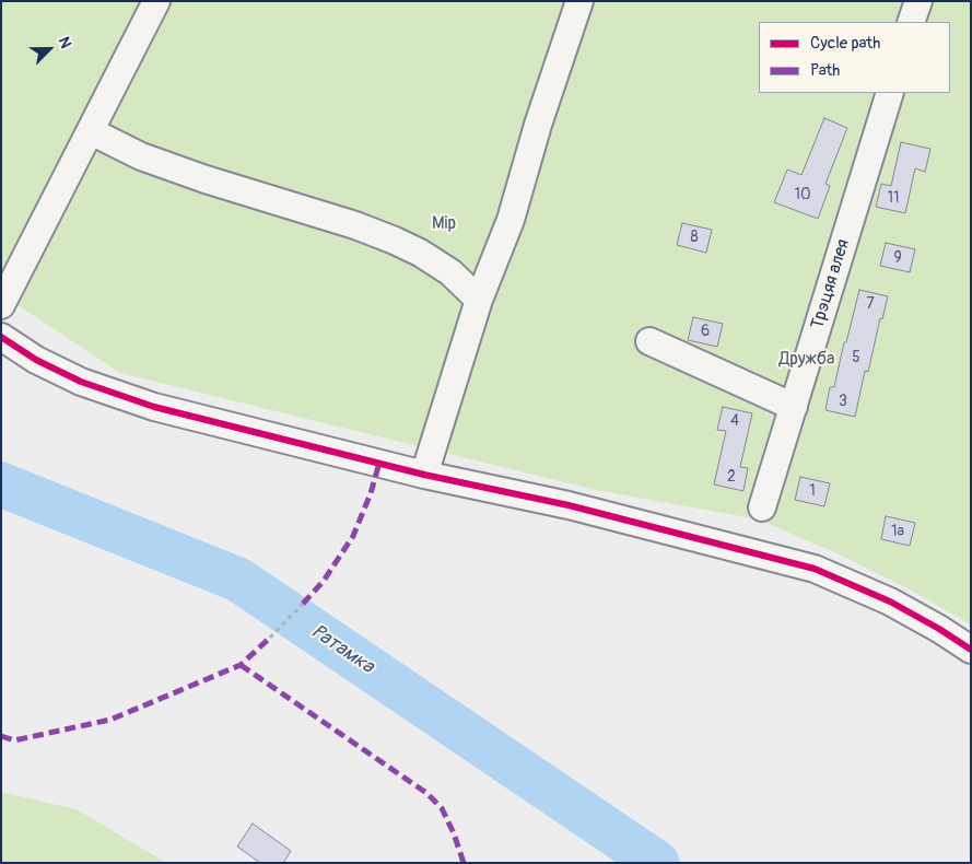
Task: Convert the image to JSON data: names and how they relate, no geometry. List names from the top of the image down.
{
  "streets": {
    "street": ["Трэцяя алея"]
  },
  "water": ["Ратамка"],
  "parks": ["Мір", "Дружба"],
  "house_numbers": [
    "10",
    "11",
    "8",
    "9",
    "7",
    "6",
    "5",
    "3",
    "4",
    "2",
    "1",
    "1а"
  ],
  "legend": ["Cycle path", "Path"],
  "north": "top right"
}
